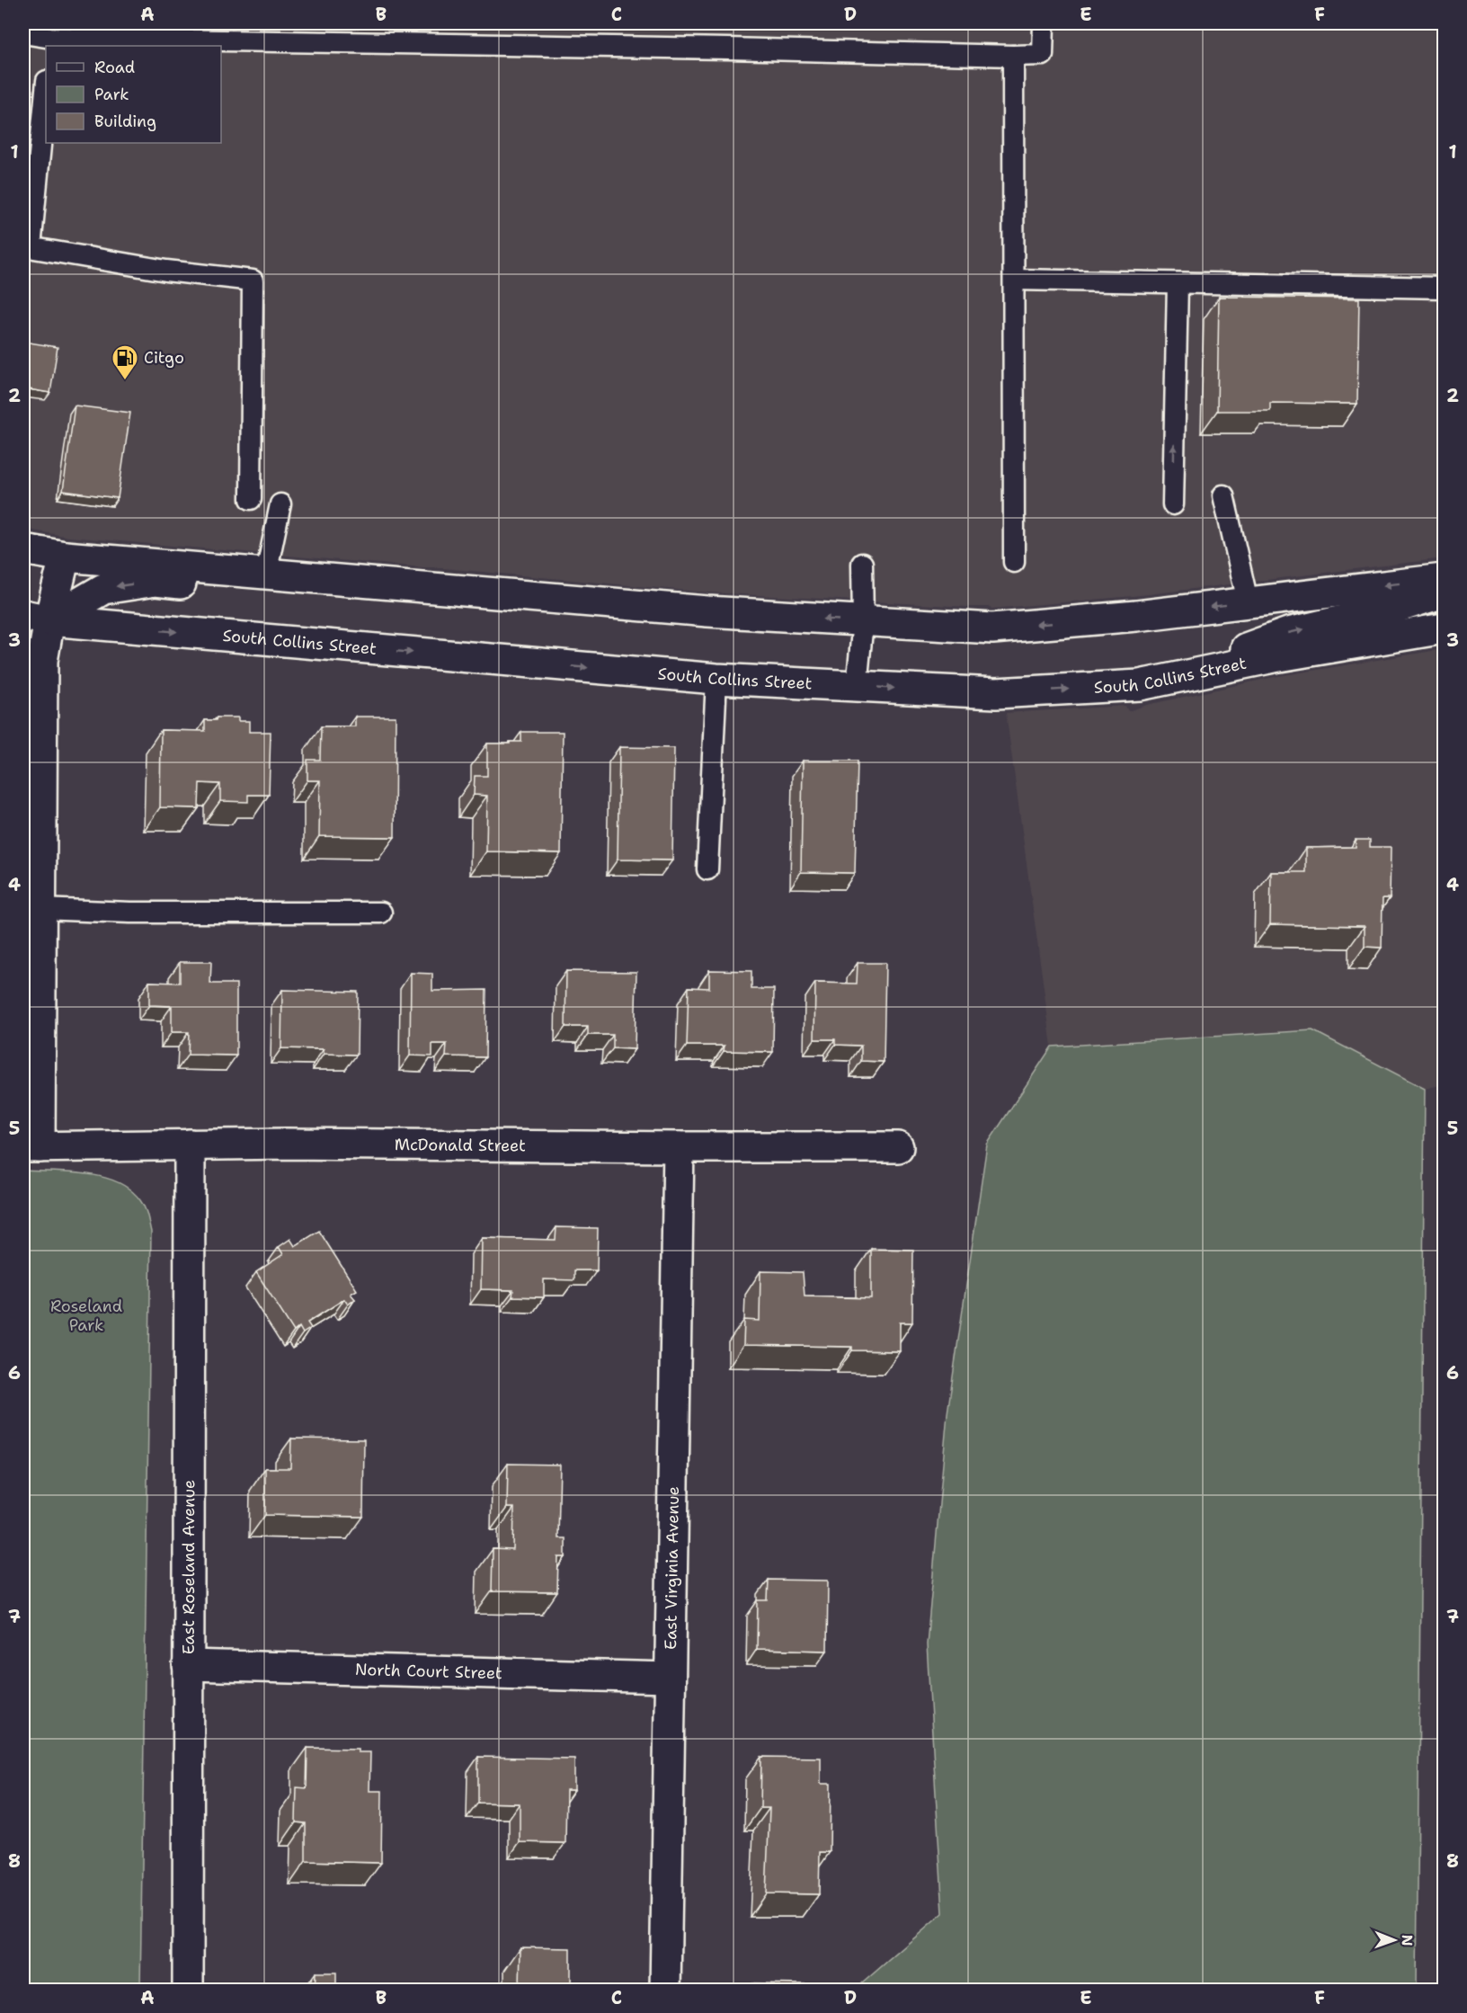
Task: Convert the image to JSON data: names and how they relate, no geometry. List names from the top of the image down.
{
  "streets": {
    "street": [
      "South Collins Street",
      "McDonald Street",
      "East Roseland Avenue",
      "East Virginia Avenue",
      "North Court Street"
    ]
  },
  "crossings": [
    ["McDonald Street", "East Roseland Avenue"],
    ["McDonald Street", "East Virginia Avenue"],
    ["East Roseland Avenue", "North Court Street"],
    ["East Virginia Avenue", "North Court Street"]
  ],
  "parks": ["Roseland Park"],
  "places": {
    "fuel station": ["Citgo"]
  },
  "legend": ["Road", "Park", "Building"],
  "north": "right",
  "grid": {
    "columns": [
      "A",
      "B",
      "C",
      "D",
      "E",
      "F"
    ],
    "rows": [
      "1",
      "2",
      "3",
      "4",
      "5",
      "6",
      "7",
      "8"
    ]
  }
}
